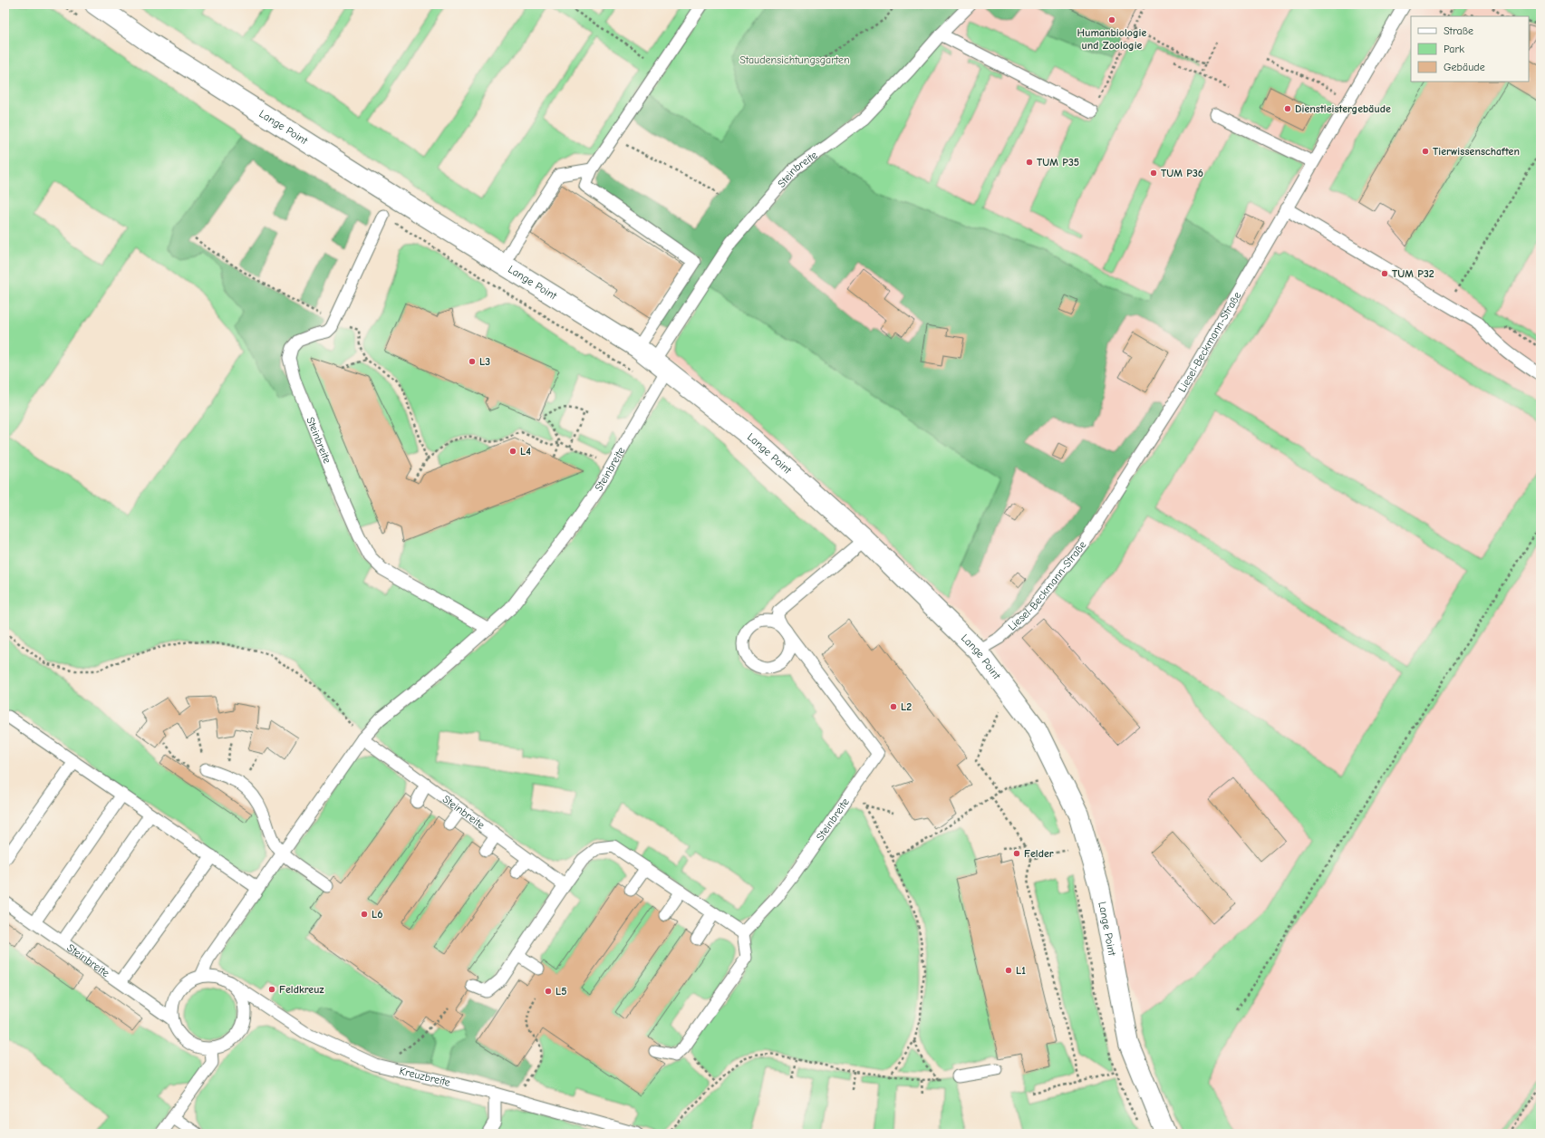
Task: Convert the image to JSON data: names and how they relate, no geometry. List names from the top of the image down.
{
  "streets": {
    "street": ["Lange Point"],
    "lane": ["Steinbreite", "Liesel-Beckmann-Straße", "Kreuzbreite"]
  },
  "crossings": [
    ["Lange Point", "Steinbreite"],
    ["Lange Point", "Liesel-Beckmann-Straße"],
    ["Steinbreite", "Kreuzbreite"]
  ],
  "parks": ["Staudensichtungsgarten"],
  "places": [
    "Humanbiologie und Zoologie",
    "Dienstleistergebäude",
    "Tierwissenschaften",
    "TUM P35",
    "TUM P36",
    "TUM P32",
    "L3",
    "L4",
    "L2",
    "Felder",
    "L6",
    "L1",
    "Feldkreuz",
    "L5"
  ],
  "legend": ["Straße", "Park", "Gebäude"]
}
